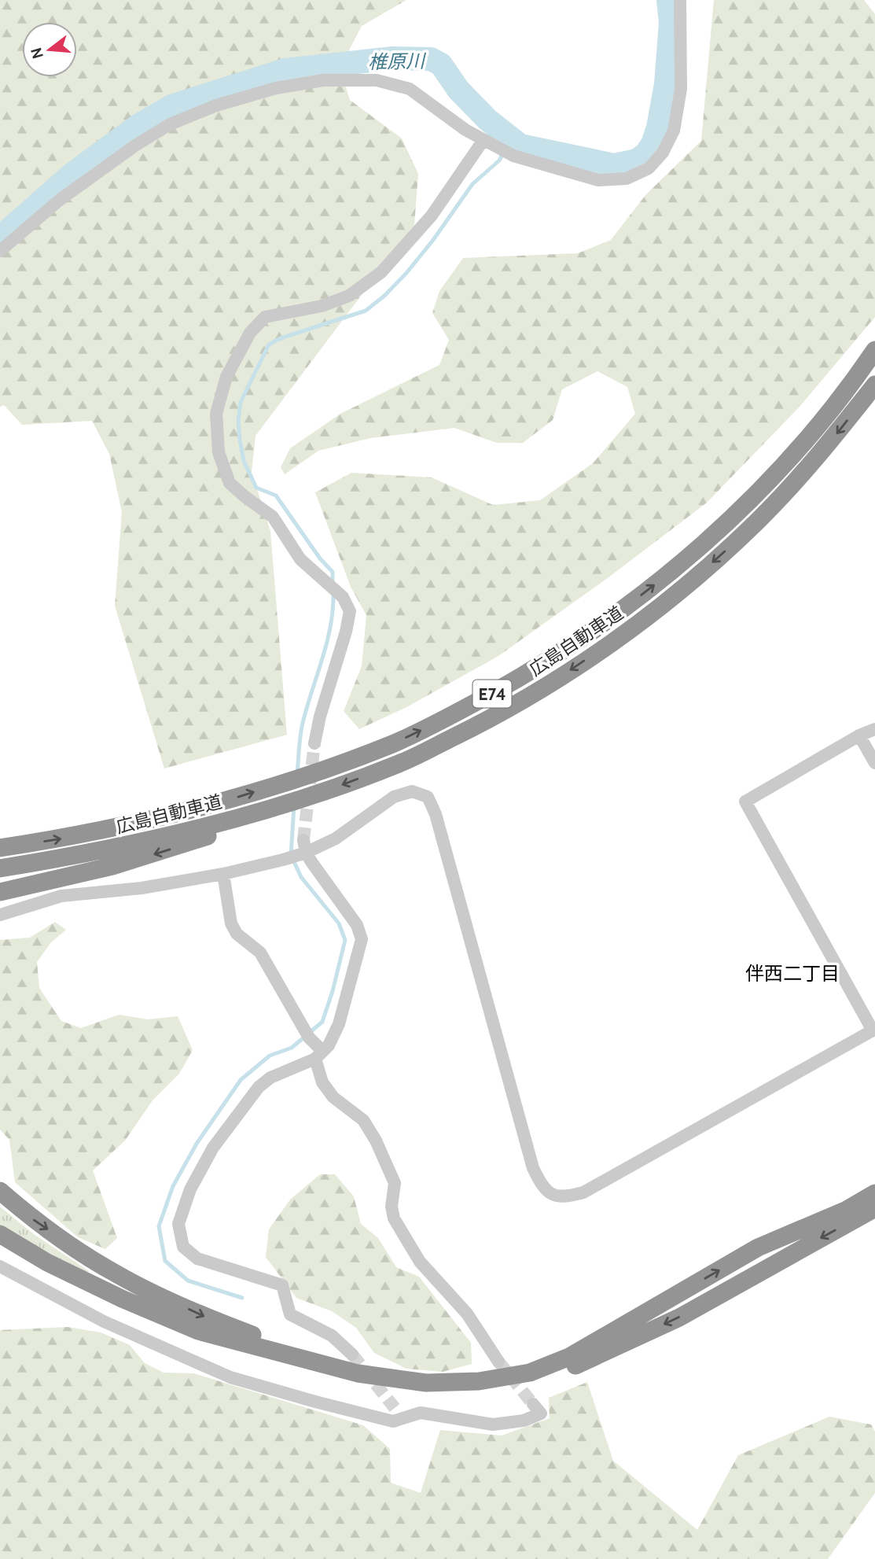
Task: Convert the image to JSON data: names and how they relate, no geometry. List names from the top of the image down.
{
  "streets": {
    "highway": ["広島自動車道", "E74"]
  },
  "districts": ["伴西二丁目"],
  "water": ["椎原川"],
  "north": "left"
}
